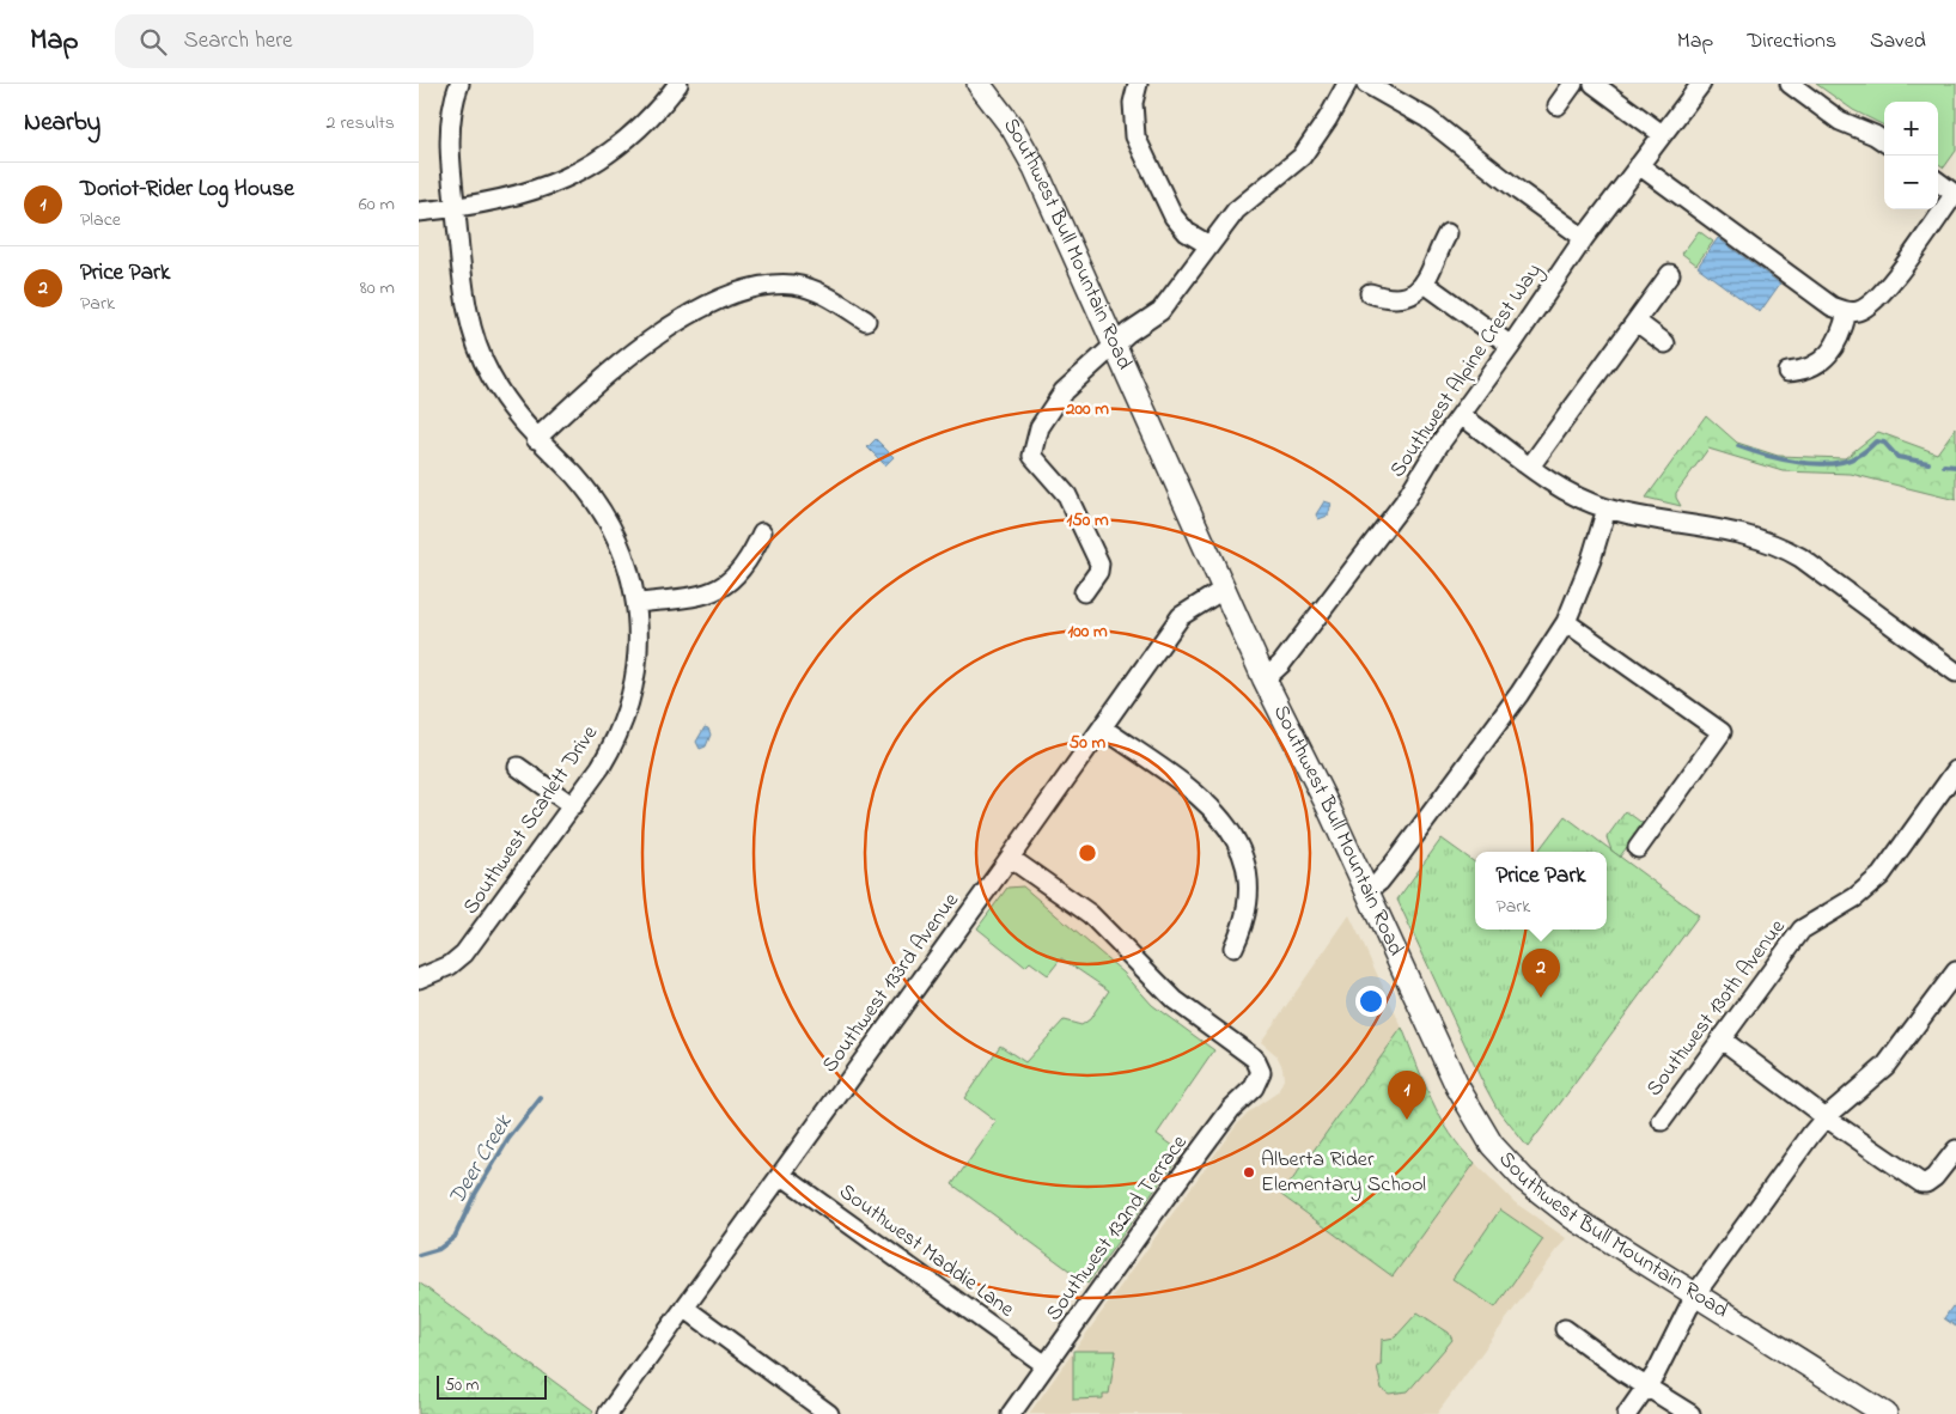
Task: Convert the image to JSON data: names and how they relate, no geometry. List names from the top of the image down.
{
  "streets": {
    "main road": ["Southwest Bull Mountain Road"],
    "street": [
      "Southwest Alpine Crest Way",
      "Southwest Scarlett Drive",
      "Southwest 133rd Avenue",
      "Southwest 130th Avenue",
      "Southwest 132nd Terrace",
      "Southwest Maddie Lane"
    ]
  },
  "crossings": [
    ["Southwest Bull Mountain Road", "Southwest Alpine Crest Way"],
    ["Southwest Bull Mountain Road", "Southwest 133rd Avenue"],
    ["Southwest 133rd Avenue", "Southwest 132nd Terrace"],
    ["Southwest 133rd Avenue", "Southwest Maddie Lane"],
    ["Southwest 132nd Terrace", "Southwest Maddie Lane"]
  ],
  "water": ["Deer Creek"],
  "places": ["Alberta Rider Elementary School"],
  "scale_bar": "50 m",
  "page": {
    "header": "Map",
    "search": "Search here",
    "nav": ["Map", "Directions", "Saved"],
    "heading": ["Nearby", "2 results"],
    "map_buttons": ["+", "−"],
    "list": [
      {
        "mark": "1",
        "name": "Doriot–Rider Log House",
        "note": "Place",
        "value": "60 m"
      },
      {
        "mark": "2",
        "name": "Price Park",
        "note": "Park",
        "value": "80 m"
      }
    ],
    "popup": ["Price Park", "Park"],
    "pins": ["2", "1"],
    "scale": "50 m"
  },
  "rings": [
    "200 m",
    "150 m",
    "100 m",
    "50 m"
  ]
}
